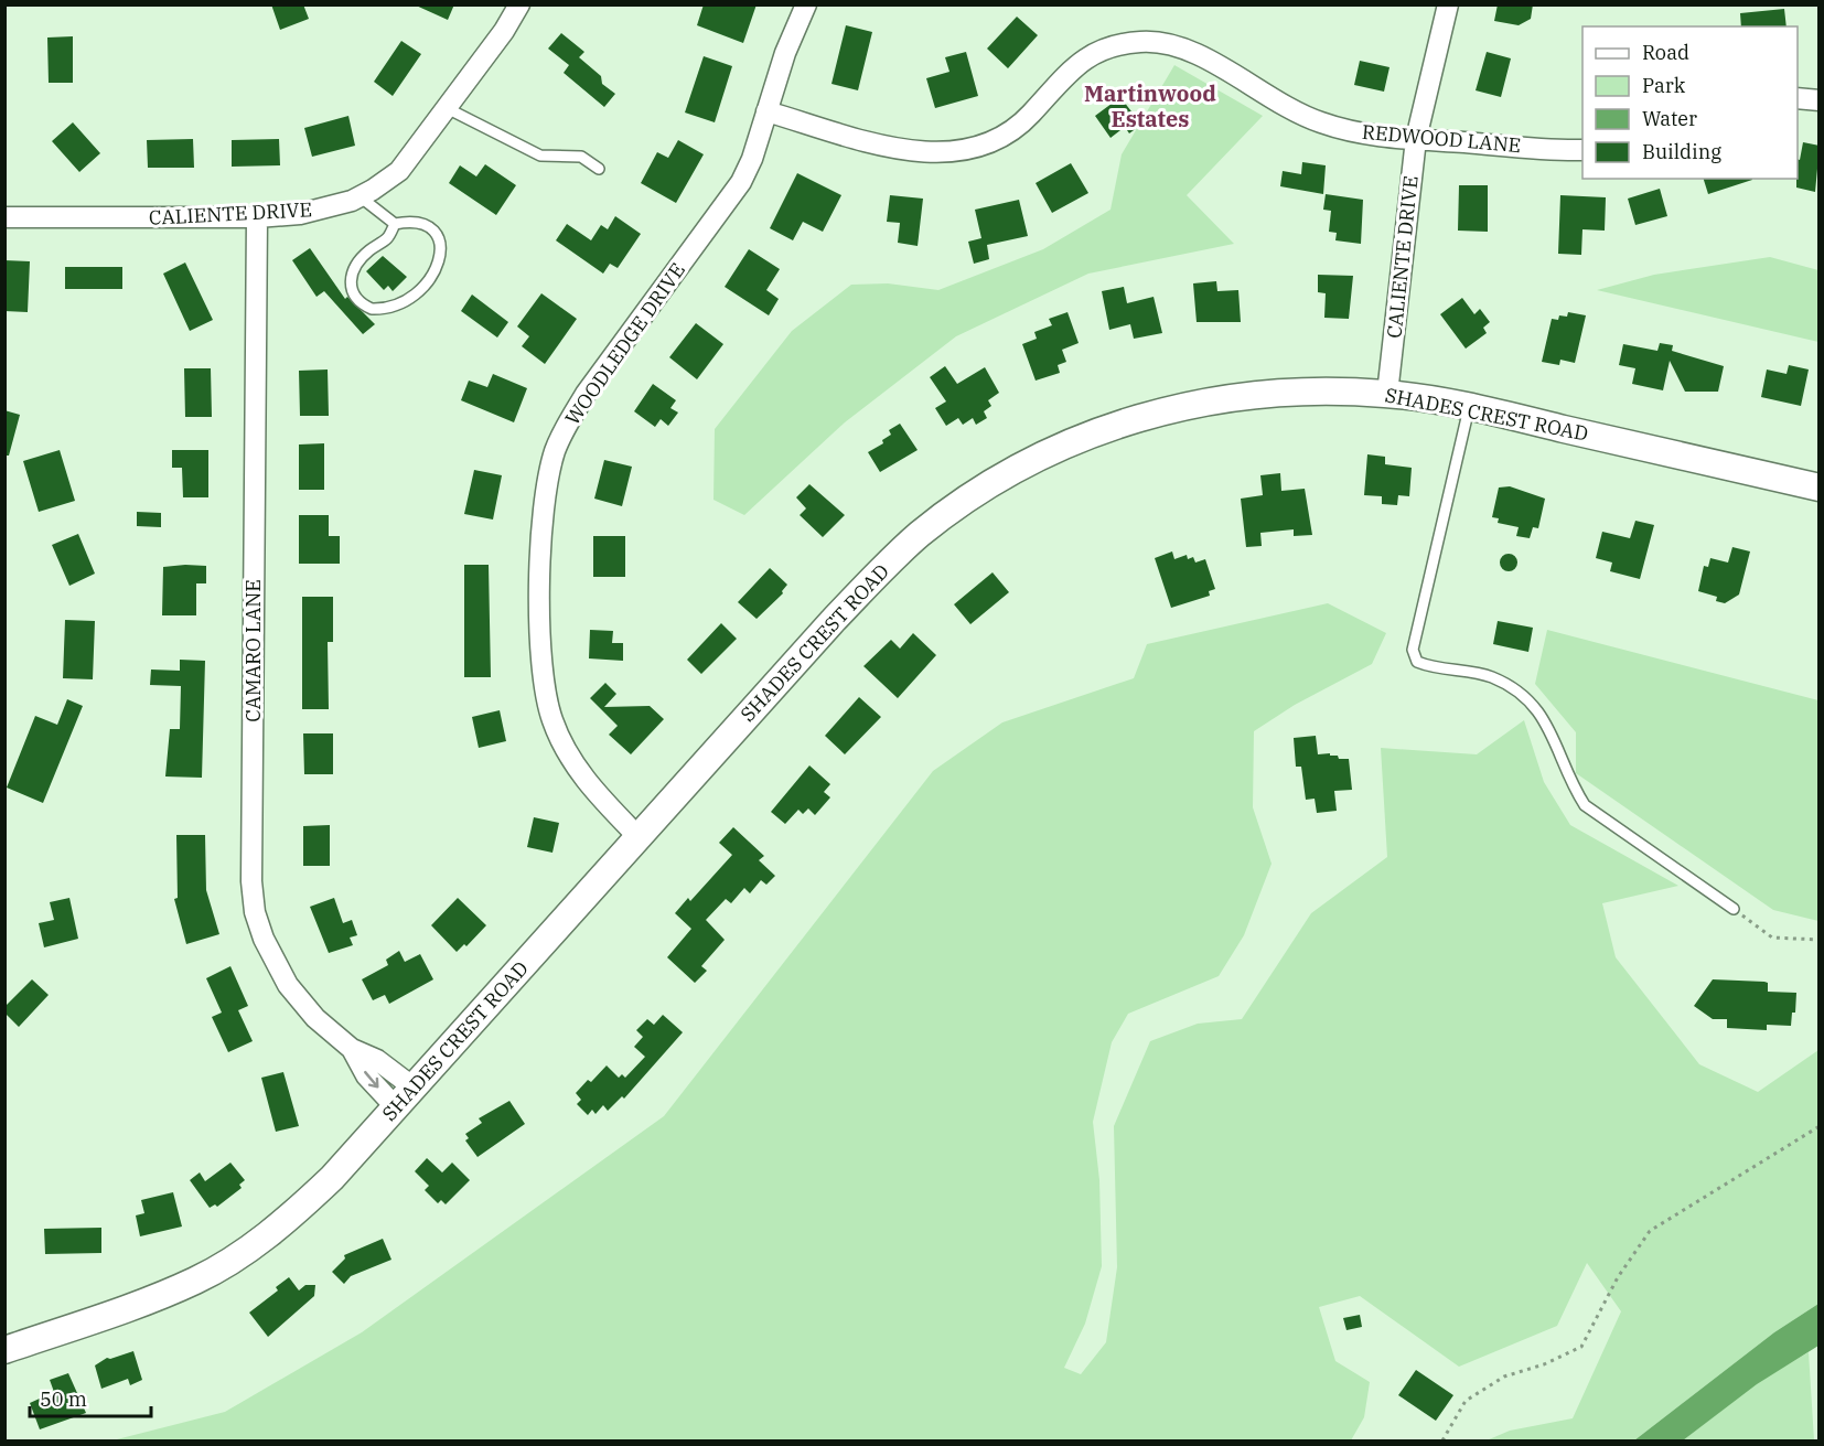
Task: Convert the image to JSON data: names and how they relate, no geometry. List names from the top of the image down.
{
  "streets": {
    "street": [
      "REDWOOD LANE",
      "CALIENTE DRIVE",
      "WOODLEDGE DRIVE",
      "SHADES CREST ROAD",
      "CAMARO LANE"
    ]
  },
  "crossings": [
    ["REDWOOD LANE", "CALIENTE DRIVE"],
    ["REDWOOD LANE", "WOODLEDGE DRIVE"],
    ["CALIENTE DRIVE", "SHADES CREST ROAD"],
    ["CALIENTE DRIVE", "CAMARO LANE"],
    ["WOODLEDGE DRIVE", "SHADES CREST ROAD"],
    ["SHADES CREST ROAD", "CAMARO LANE"]
  ],
  "districts": ["Martinwood Estates"],
  "legend": [
    "Road",
    "Park",
    "Water",
    "Building"
  ],
  "scale_bar": "50 m"
}
